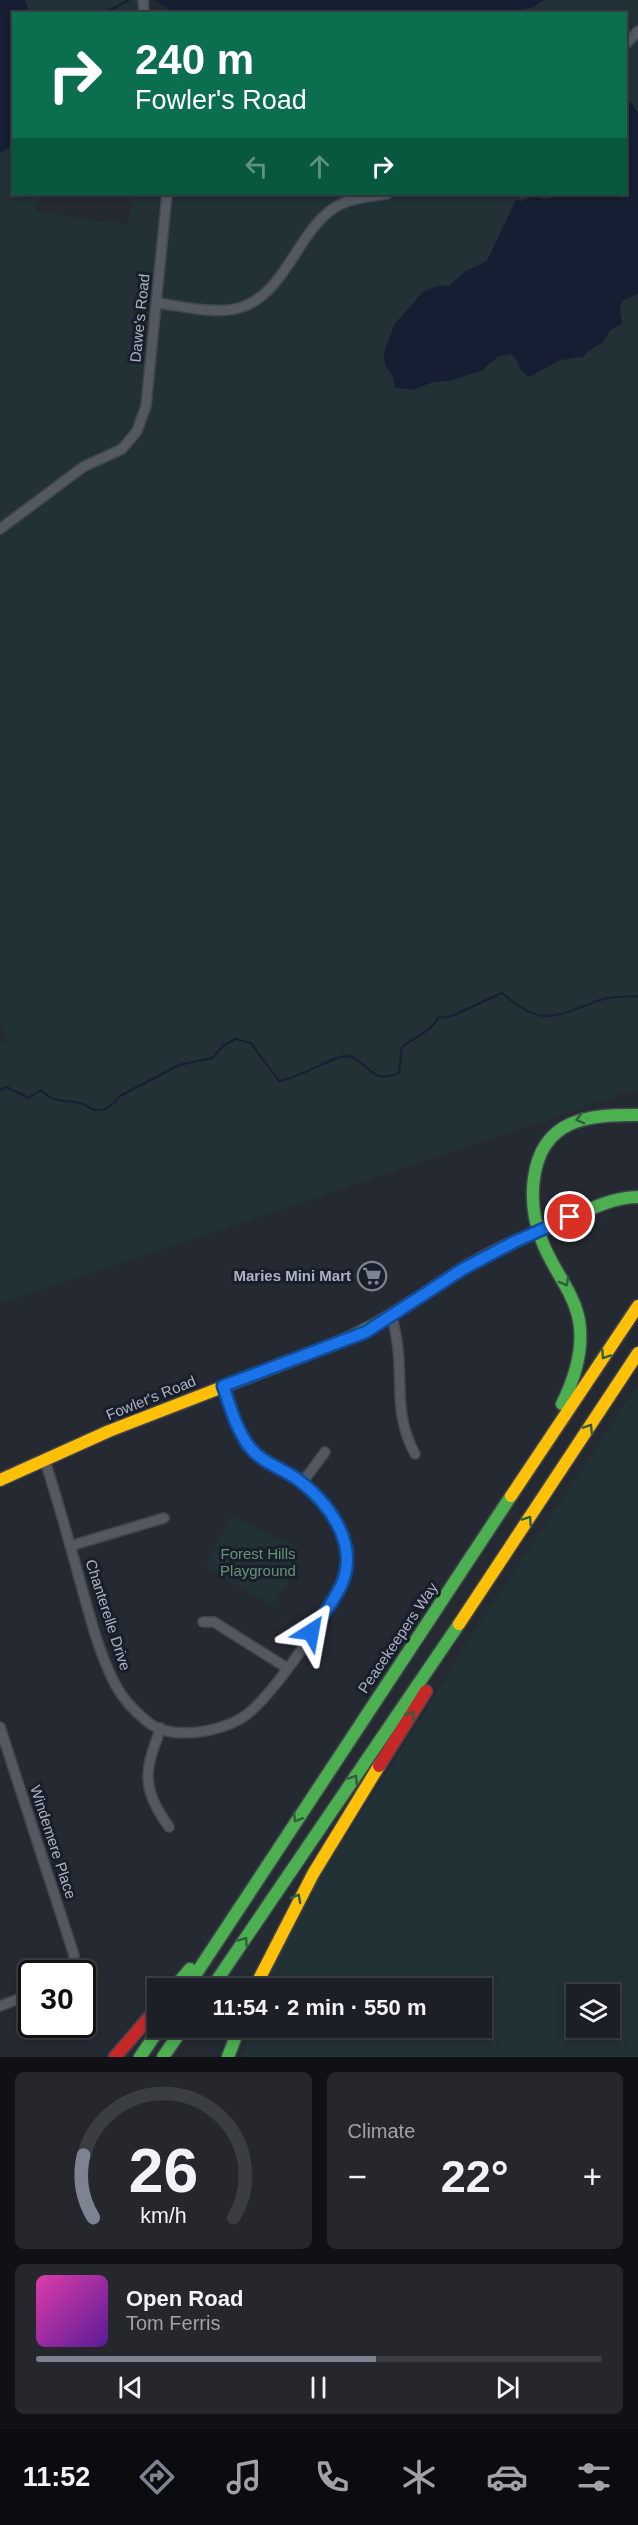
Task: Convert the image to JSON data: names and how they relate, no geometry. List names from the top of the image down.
{
  "streets": {
    "main road": ["Fowler's Road", "Peacekeepers Way"],
    "street": ["Dawe's Road", "Chanterelle Drive", "Windemere Place"]
  },
  "crossings": [
    ["Fowler's Road", "Chanterelle Drive"]
  ],
  "parks": ["Forest Hills Playground"],
  "places": {
    "supermarket": ["Maries Mini Mart"]
  },
  "page": {
    "turn": ["240 m", "Fowler's Road"],
    "limit": "30",
    "trip": "11:54 · 2 min · 550 m",
    "tile": "Climate",
    "heat": ["−", "22°", "+"],
    "song": ["Open Road", "Tom Ferris"],
    "tabs": "11:52",
    "gauge": ["26", "km/h"]
  }
}
